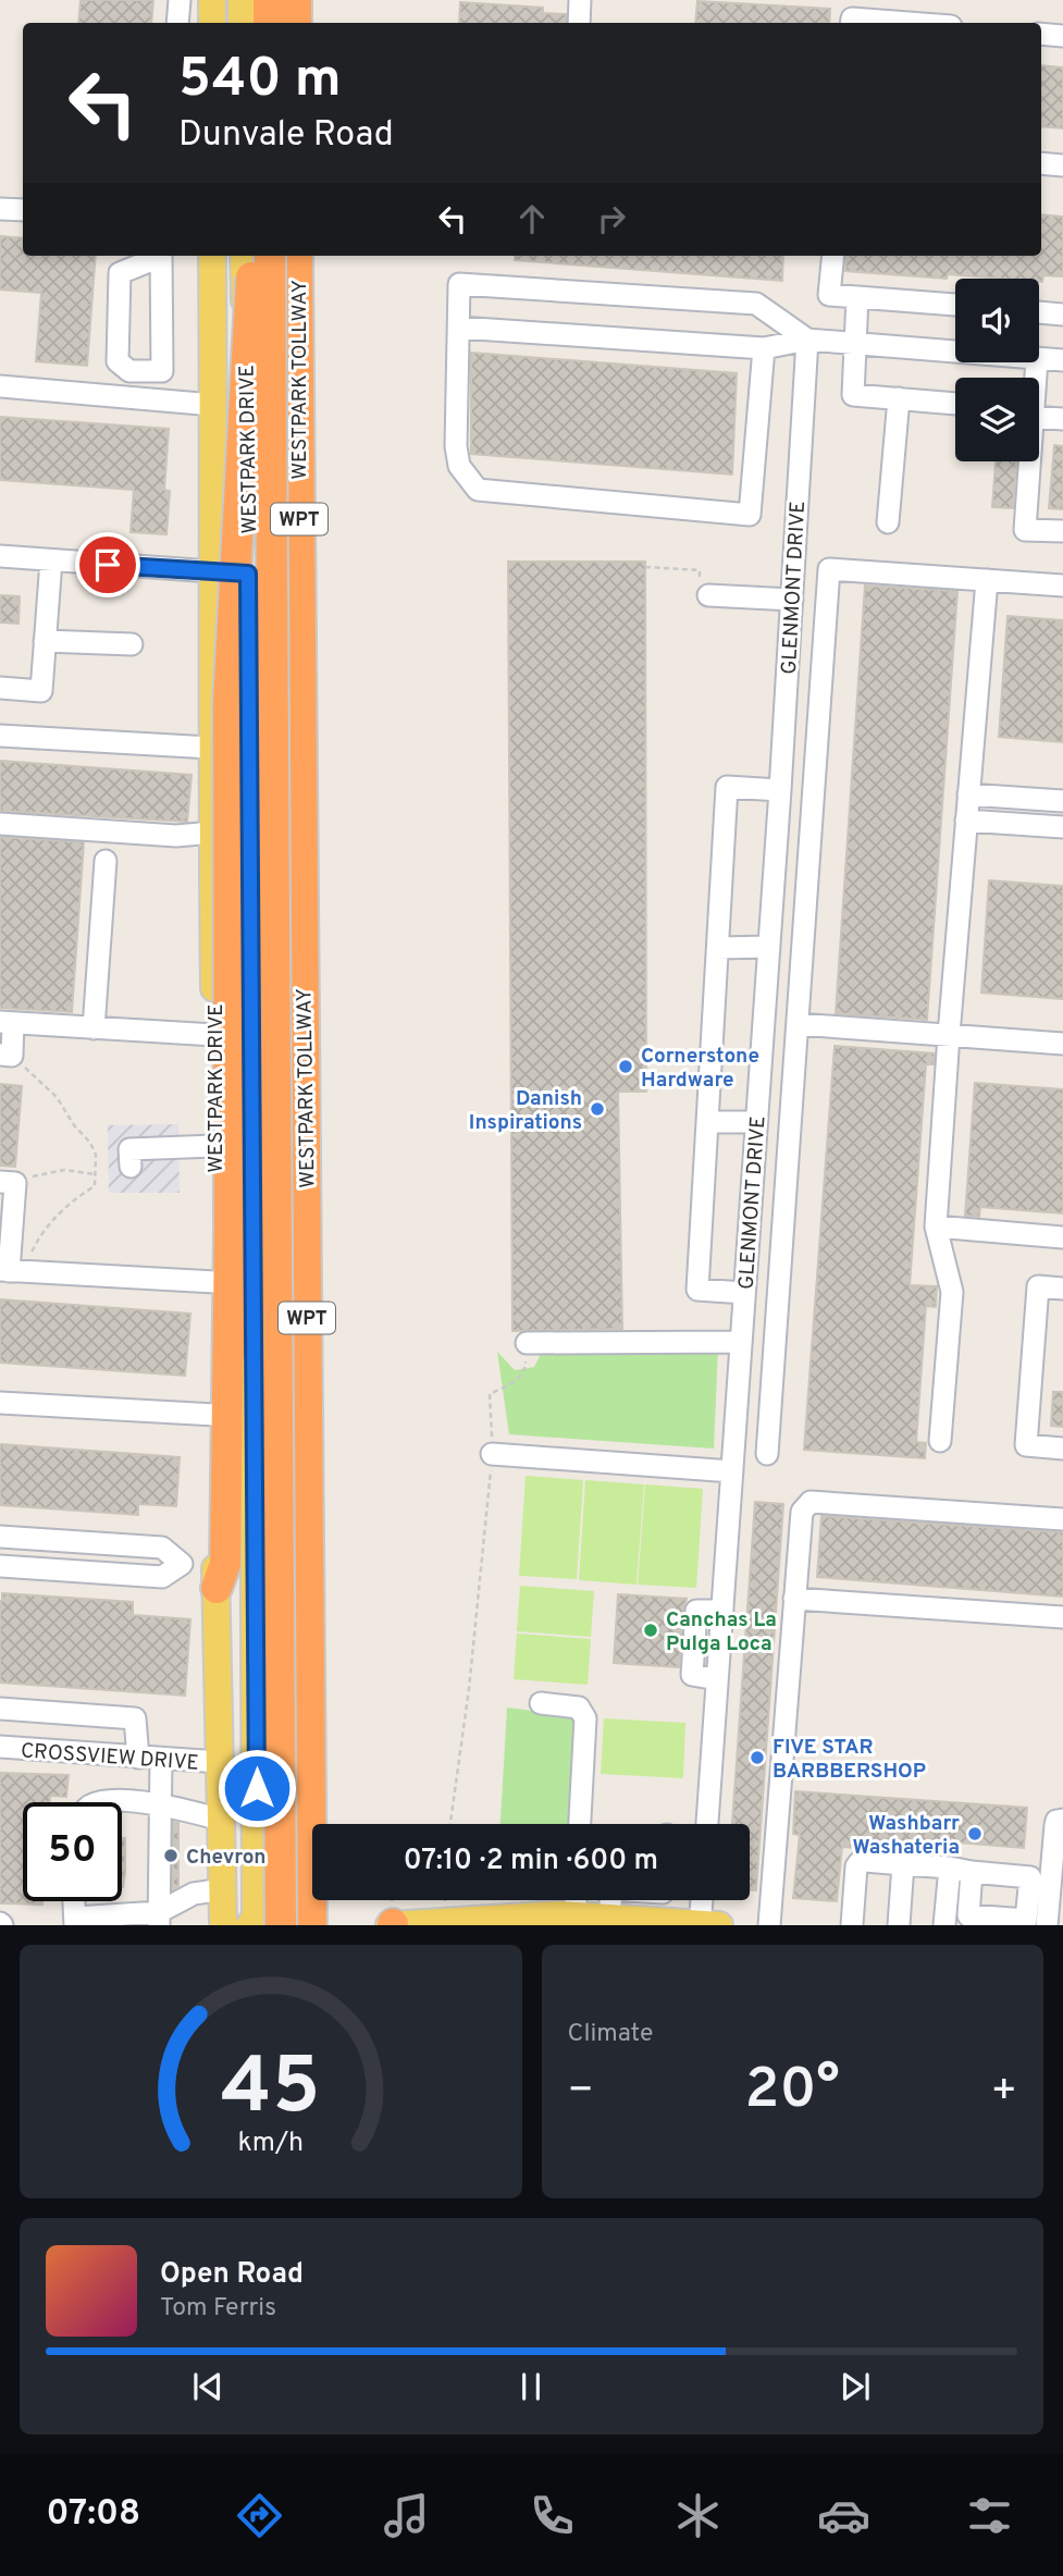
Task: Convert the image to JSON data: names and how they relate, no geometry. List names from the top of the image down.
{
  "streets": {
    "highway": ["WESTPARK TOLLWAY", "WPT"],
    "main road": ["WESTPARK DRIVE"],
    "street": ["GLENMONT DRIVE", "CROSSVIEW DRIVE"]
  },
  "crossings": [
    ["WESTPARK DRIVE", "CROSSVIEW DRIVE"]
  ],
  "places": [
    "Cornerstone Hardware",
    "Danish Inspirations",
    "Canchas La Pulga Loca",
    "FIVE STAR BARBBERSHOP",
    "Washbarr Washateria",
    "Chevron"
  ],
  "page": {
    "turn": ["540 m", "Dunvale Road"],
    "limit": "50",
    "trip": "07:10 · 2 min · 600 m",
    "tile": "Climate",
    "heat": ["−", "20°", "+"],
    "song": ["Open Road", "Tom Ferris"],
    "tabs": "07:08",
    "gauge": ["45", "km/h"]
  }
}
